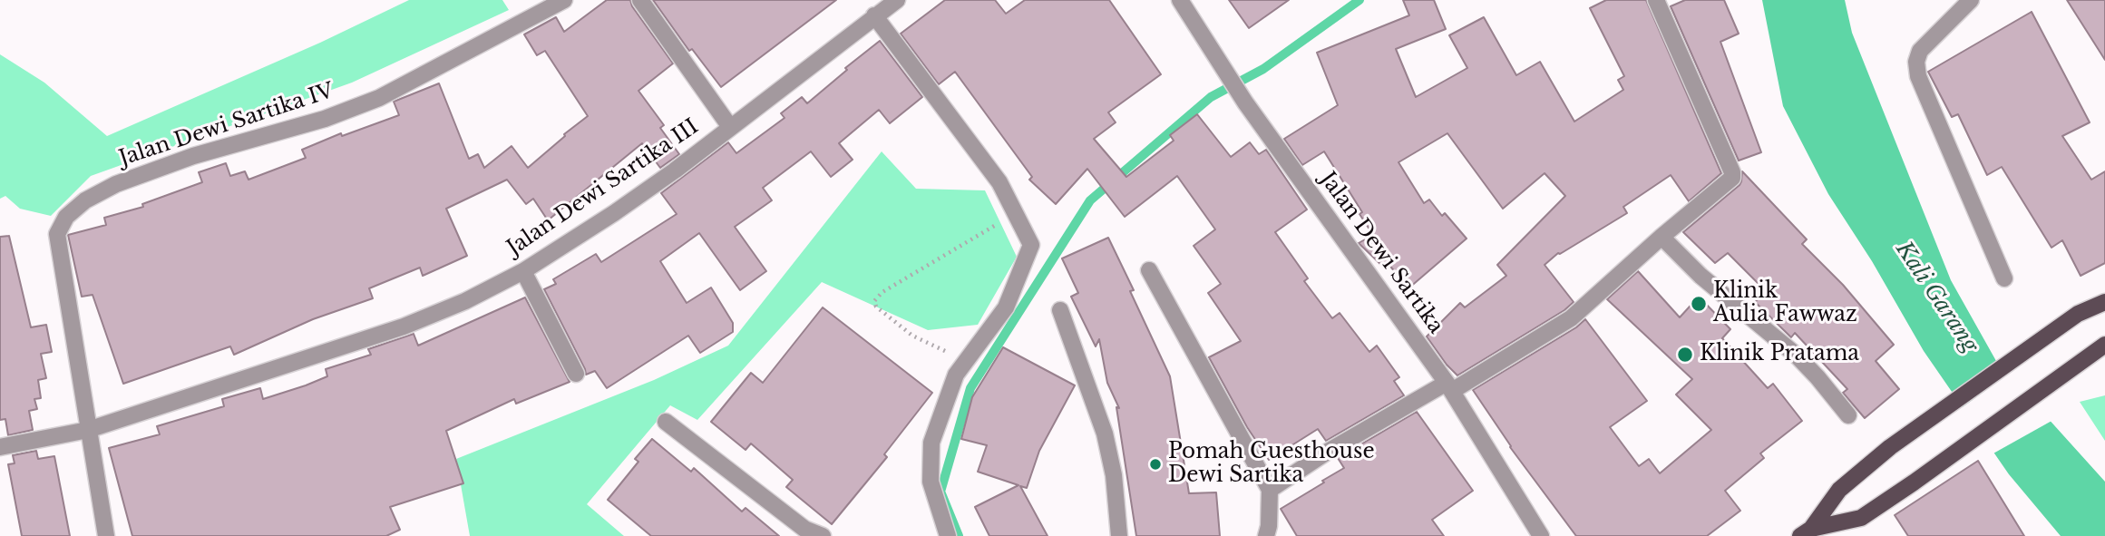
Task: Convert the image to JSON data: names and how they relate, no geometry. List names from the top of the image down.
{
  "streets": {
    "street": ["Jalan Dewi Sartika IV", "Jalan Dewi Sartika III", "Jalan Dewi Sartika"]
  },
  "crossings": [
    ["Jalan Dewi Sartika IV", "Jalan Dewi Sartika III"]
  ],
  "water": ["Kali Garang"],
  "places": ["Klinik Aulia Fawwaz", "Klinik Pratama", "Pomah Guesthouse Dewi Sartika"]
}
